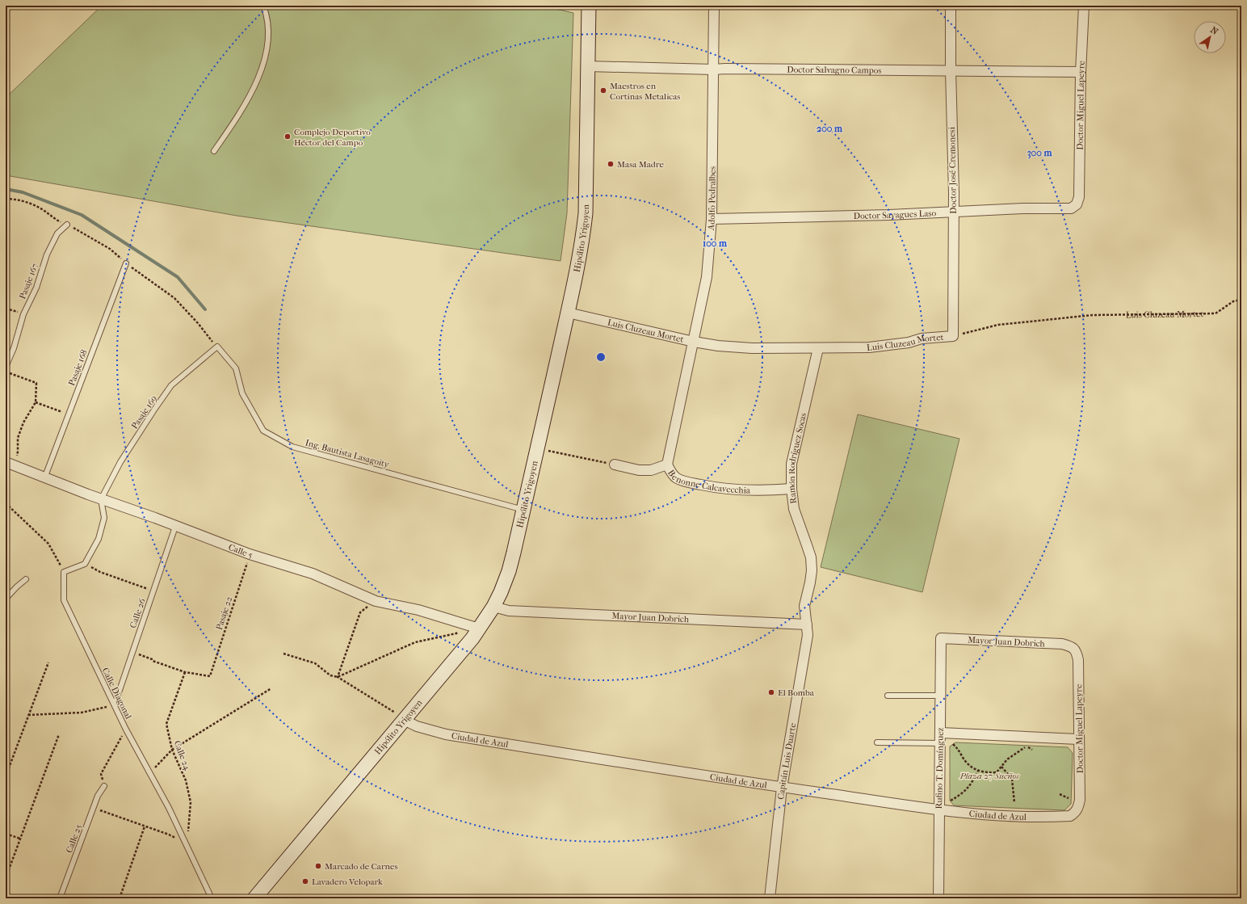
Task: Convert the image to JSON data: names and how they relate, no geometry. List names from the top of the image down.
{
  "streets": {
    "street": [
      "Doctor Salvagno Campos",
      "Doctor Miguel Lapeyre",
      "Doctor José Cremonesi",
      "Adolfo Pedralbes",
      "Doctor Sayagues Laso",
      "Hipólito Yrigoyen",
      "Luis Cluzeau Mortet",
      "Ramón Rodríguez Socas",
      "Benonne Calcavecchia",
      "Calle 5",
      "Mayor Juan Dobrich",
      "Ciudad de Azul",
      "Capitán Luis Duarte",
      "Rufino T. Domínguez"
    ],
    "lane": [
      "Pasaje 167",
      "Pasaje 168",
      "Pasaje 169",
      "Ing. Bautista Lasagoity",
      "Calle 26",
      "Calle Diagonal",
      "Calle 25"
    ],
    "path": ["Pasaje 22", "Calle 24"]
  },
  "crossings": [
    ["Doctor Salvagno Campos", "Doctor Miguel Lapeyre"],
    ["Doctor Salvagno Campos", "Doctor José Cremonesi"],
    ["Doctor Salvagno Campos", "Adolfo Pedralbes"],
    ["Doctor Salvagno Campos", "Hipólito Yrigoyen"],
    ["Doctor Miguel Lapeyre", "Doctor Sayagues Laso"],
    ["Doctor Miguel Lapeyre", "Mayor Juan Dobrich"],
    ["Doctor Miguel Lapeyre", "Ciudad de Azul"],
    ["Doctor José Cremonesi", "Doctor Sayagues Laso"],
    ["Doctor José Cremonesi", "Luis Cluzeau Mortet"],
    ["Adolfo Pedralbes", "Doctor Sayagues Laso"],
    ["Adolfo Pedralbes", "Luis Cluzeau Mortet"],
    ["Adolfo Pedralbes", "Benonne Calcavecchia"],
    ["Hipólito Yrigoyen", "Luis Cluzeau Mortet"],
    ["Hipólito Yrigoyen", "Ing. Bautista Lasagoity"],
    ["Hipólito Yrigoyen", "Calle 5"],
    ["Hipólito Yrigoyen", "Mayor Juan Dobrich"],
    ["Hipólito Yrigoyen", "Ciudad de Azul"],
    ["Luis Cluzeau Mortet", "Ramón Rodríguez Socas"],
    ["Pasaje 168", "Calle 5"],
    ["Pasaje 169", "Ing. Bautista Lasagoity"],
    ["Pasaje 169", "Calle 5"],
    ["Ramón Rodríguez Socas", "Benonne Calcavecchia"],
    ["Ramón Rodríguez Socas", "Mayor Juan Dobrich"],
    ["Ramón Rodríguez Socas", "Capitán Luis Duarte"],
    ["Calle 5", "Calle 26"],
    ["Calle 5", "Pasaje 22"],
    ["Calle 26", "Calle Diagonal"],
    ["Pasaje 22", "Calle 24"],
    ["Mayor Juan Dobrich", "Capitán Luis Duarte"],
    ["Mayor Juan Dobrich", "Rufino T. Domínguez"],
    ["Calle Diagonal", "Calle 24"],
    ["Ciudad de Azul", "Capitán Luis Duarte"],
    ["Ciudad de Azul", "Rufino T. Domínguez"]
  ],
  "parks": ["Plaza 27 Sueños"],
  "places": [
    "Maestros en Cortinas Metalicas",
    "Complejo Deportivo Héctor del Campo",
    "Masa Madre",
    "El Bomba",
    "Marcado de Carnes",
    "Lavadero Velopark"
  ],
  "north": "top right",
  "rings": ["200 m", "300 m", "100 m"]
}
